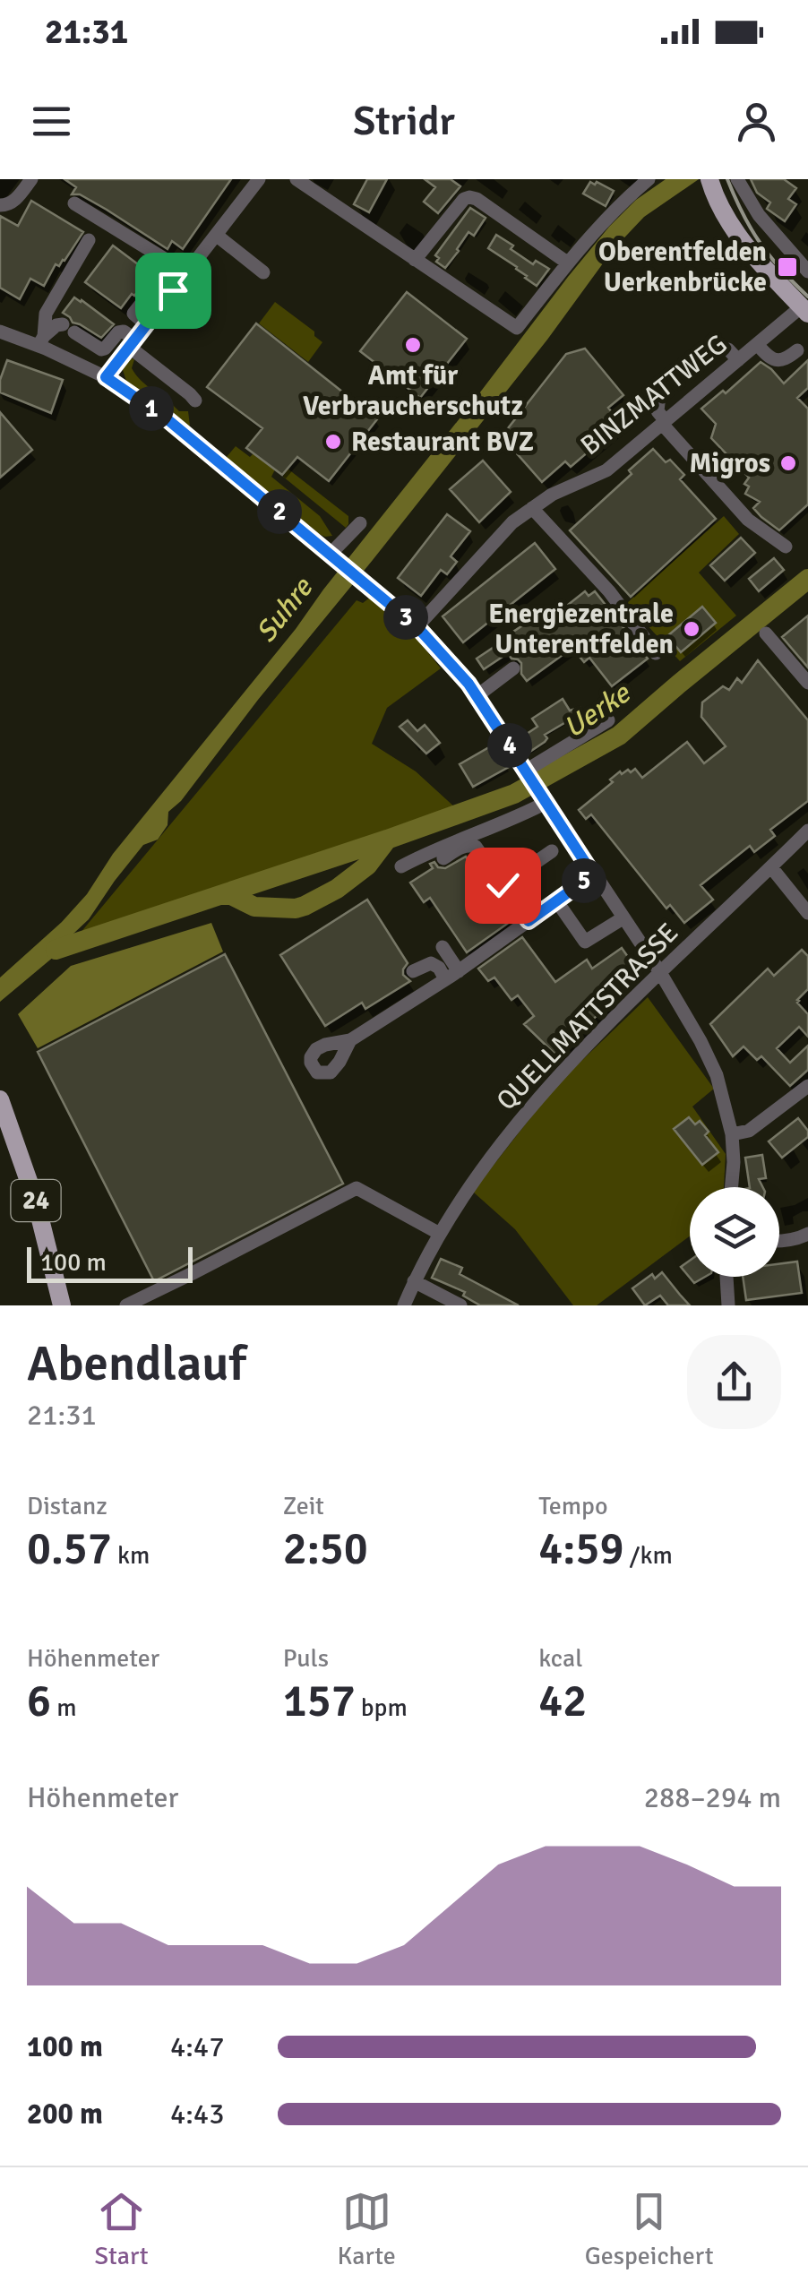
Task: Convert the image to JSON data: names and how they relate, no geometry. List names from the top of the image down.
{
  "streets": {
    "main road": ["24"],
    "street": ["BINZMATTWEG", "QUELLMATTSTRASSE"]
  },
  "water": ["Suhre", "Uerke"],
  "places": {
    "transit": ["Oberentfelden Uerkenbrücke"],
    "other": [
      "Amt für Verbraucherschutz",
      "Restaurant BVZ",
      "Migros",
      "Energiezentrale Unterentfelden"
    ]
  },
  "scale_bar": "100 m",
  "page": {
    "status": "21:31",
    "header": "Stridr",
    "pins": [
      "1",
      "2",
      "3",
      "4",
      "5"
    ],
    "scale": "100 m",
    "heading": ["Abendlauf", "21:31"],
    "stats": [
      ["Distanz", "0.57 km"],
      ["Zeit", "2:50"],
      ["Tempo", "4:59 /km"],
      ["Höhenmeter", "6 m"],
      ["Puls", "157 bpm"],
      ["kcal", "42"]
    ],
    "chart": ["Höhenmeter", "288–294 m"],
    "list": [
      {
        "name": "100 m",
        "note": "4:47"
      },
      {
        "name": "200 m",
        "note": "4:43"
      }
    ],
    "tabs": ["Start", "Karte", "Gespeichert"]
  }
}
